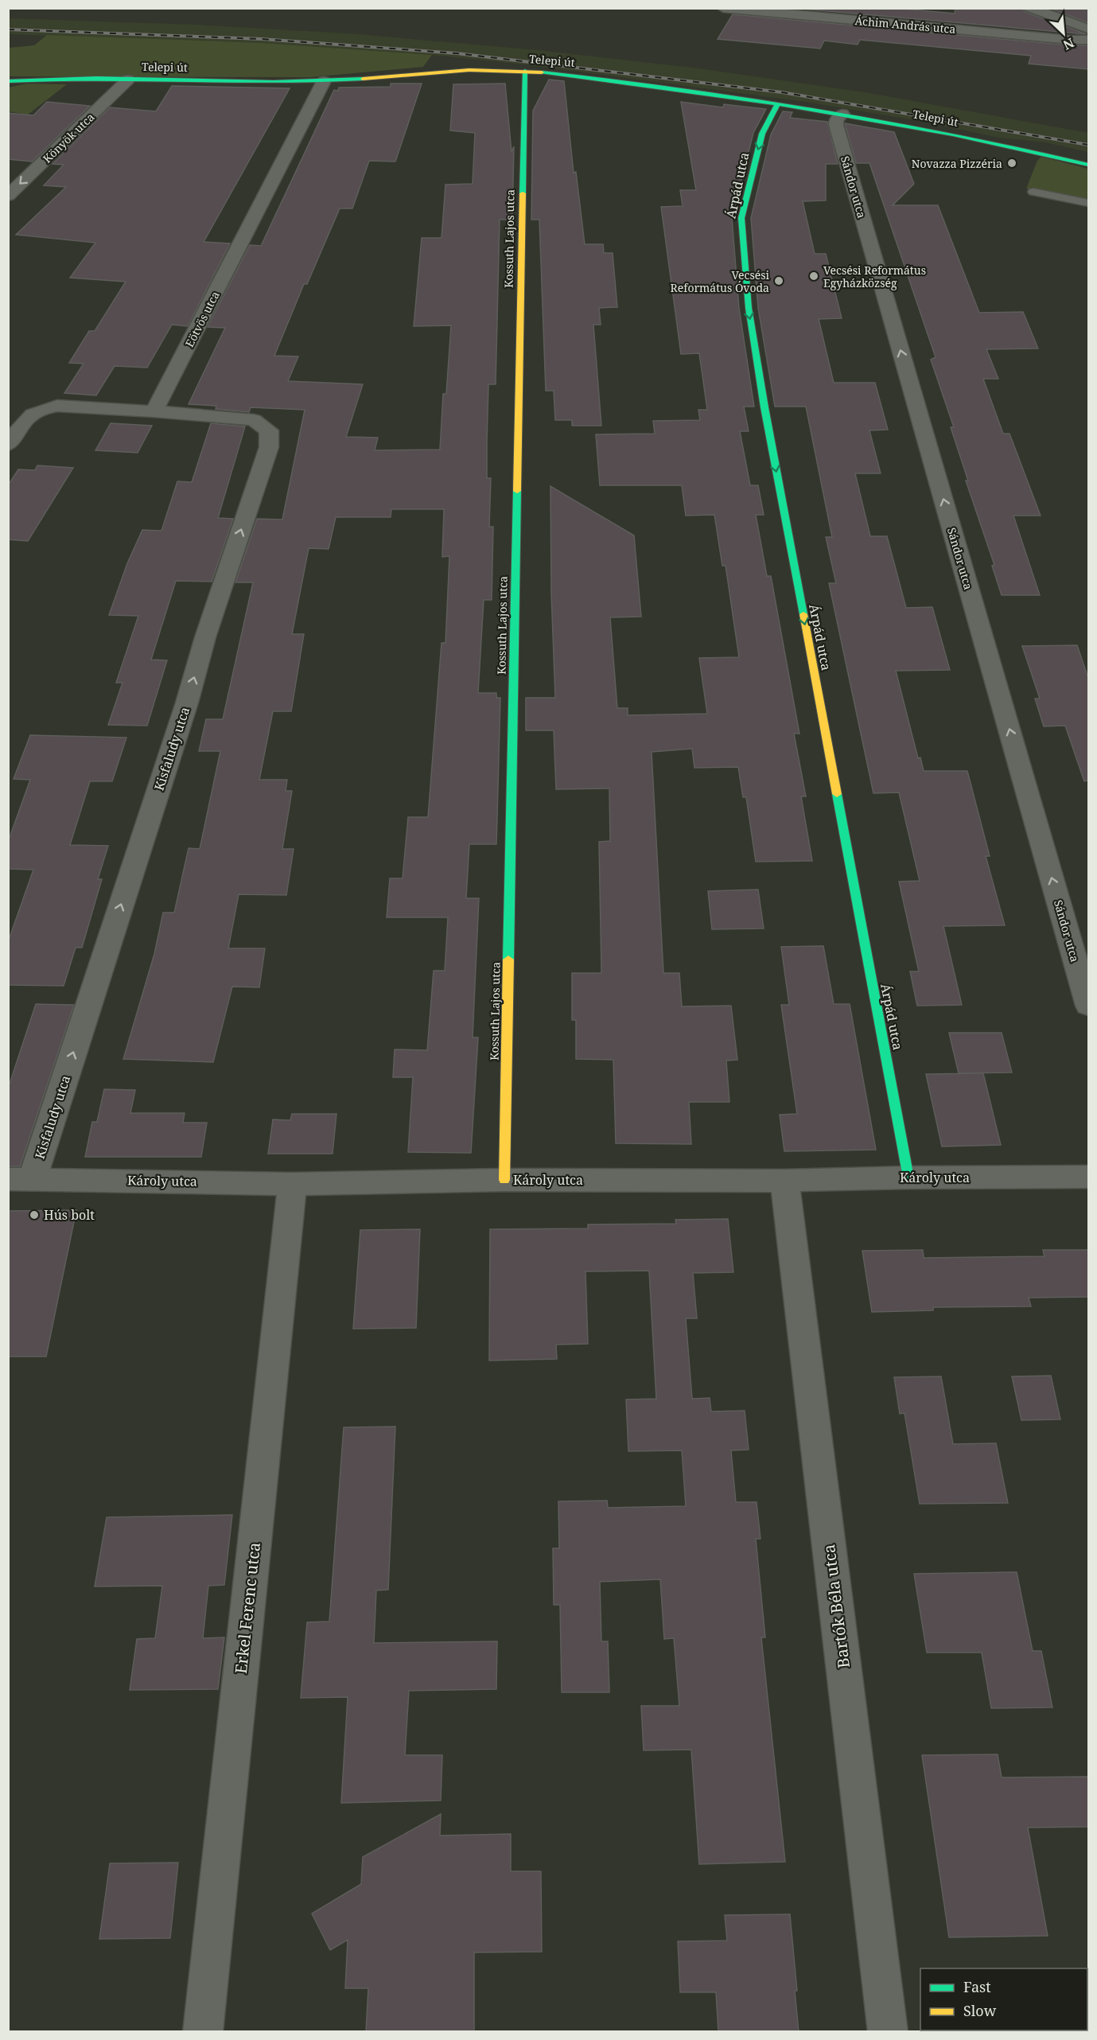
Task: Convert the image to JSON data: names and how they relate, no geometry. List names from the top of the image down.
{
  "streets": {
    "street": [
      "Áchim András utca",
      "Telepi út",
      "Könyök utca",
      "Árpád utca",
      "Sándor utca",
      "Kossuth Lajos utca",
      "Eötvös utca",
      "Kisfaludy utca",
      "Károly utca",
      "Bartók Béla utca",
      "Erkel Ferenc utca"
    ]
  },
  "crossings": [
    ["Telepi út", "Könyök utca"],
    ["Telepi út", "Árpád utca"],
    ["Telepi út", "Sándor utca"],
    ["Telepi út", "Kossuth Lajos utca"],
    ["Telepi út", "Eötvös utca"],
    ["Árpád utca", "Károly utca"],
    ["Kossuth Lajos utca", "Károly utca"],
    ["Eötvös utca", "Kisfaludy utca"],
    ["Kisfaludy utca", "Károly utca"],
    ["Károly utca", "Bartók Béla utca"],
    ["Károly utca", "Erkel Ferenc utca"]
  ],
  "one_way": [
    "Könyök utca",
    "Árpád utca",
    "Sándor utca",
    "Kisfaludy utca"
  ],
  "places": [
    "Novazza Pizzéria",
    "Vecsési Református Egyházközség",
    "Vecsési Református Óvoda",
    "Hús bolt"
  ],
  "legend": ["Fast", "Slow"],
  "north": "bottom right"
}
